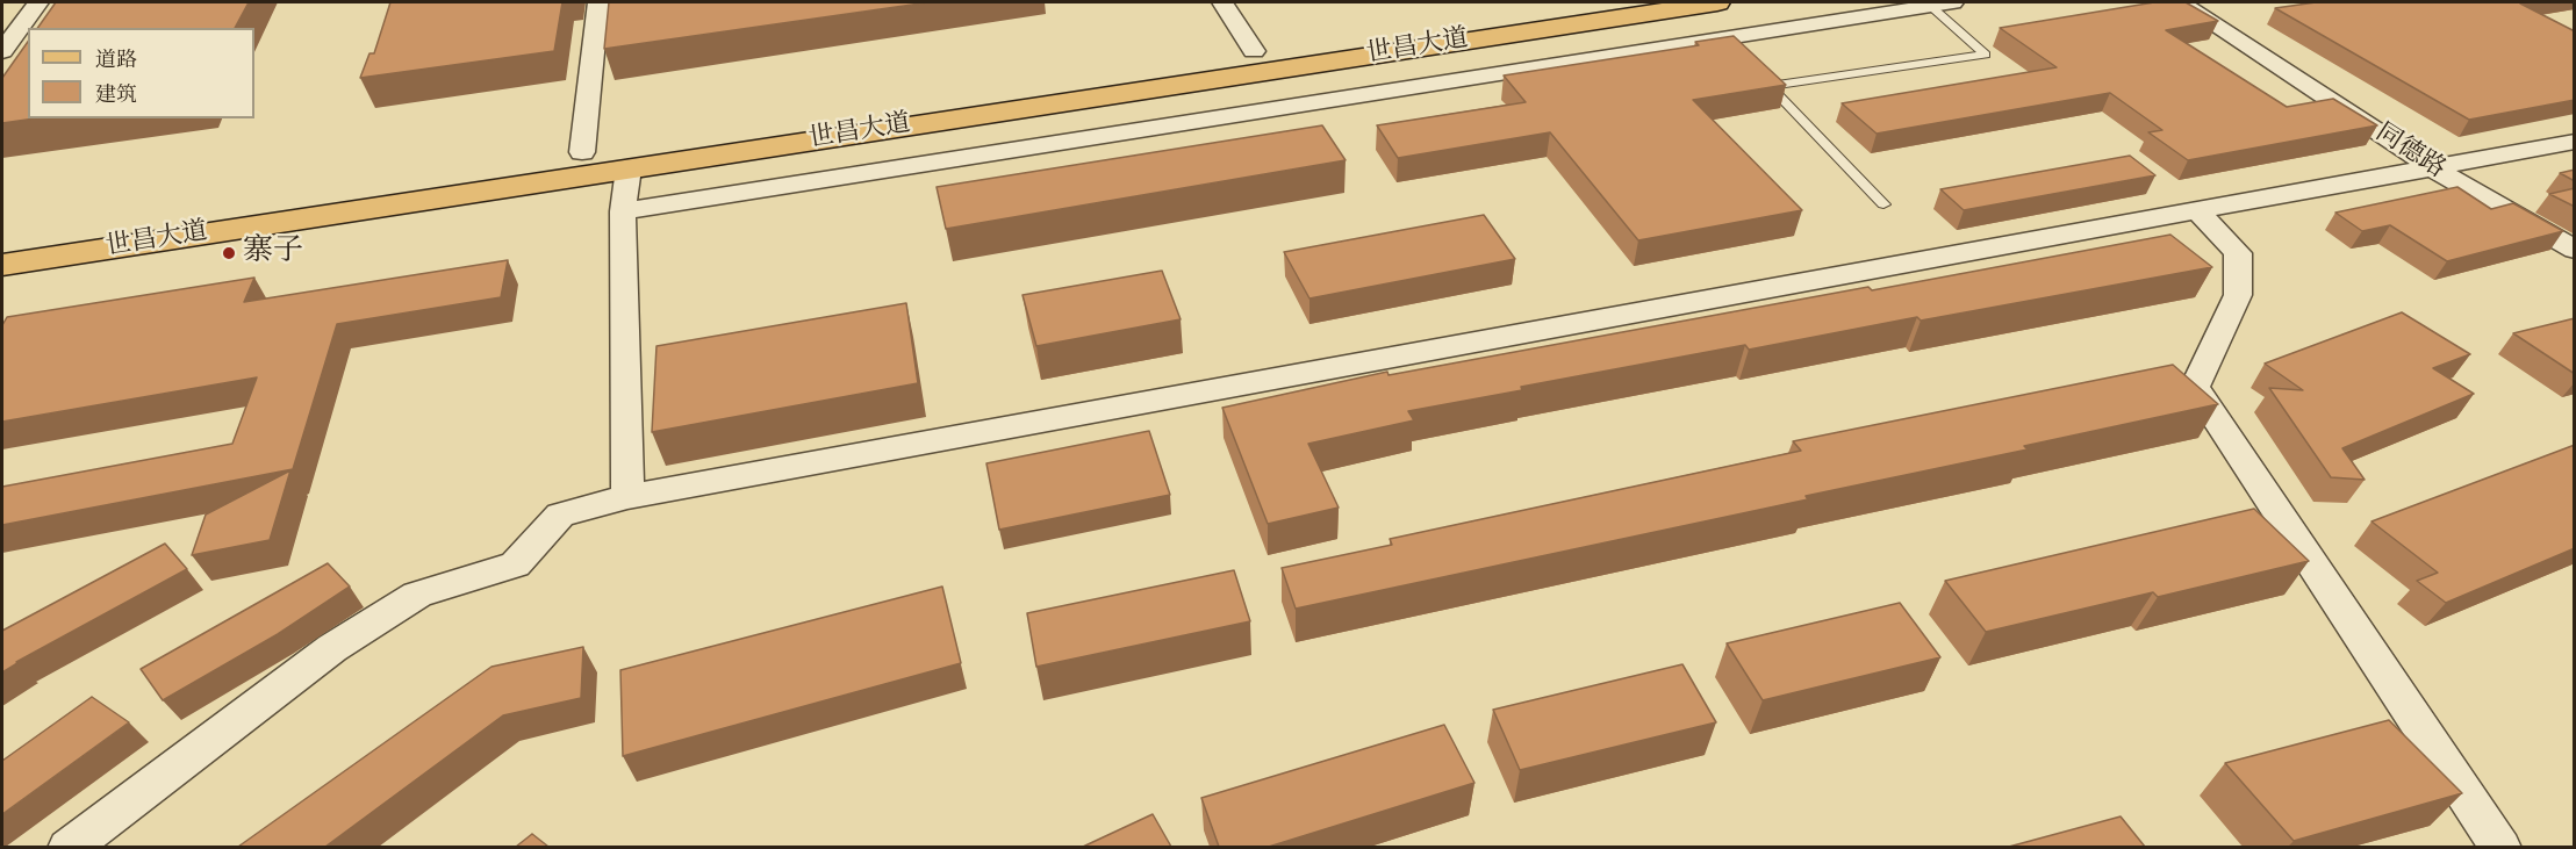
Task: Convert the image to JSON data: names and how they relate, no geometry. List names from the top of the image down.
{
  "streets": {
    "main road": ["世昌大道"],
    "street": ["同德路"]
  },
  "places": ["寨子"],
  "legend": ["道路", "建筑"]
}
